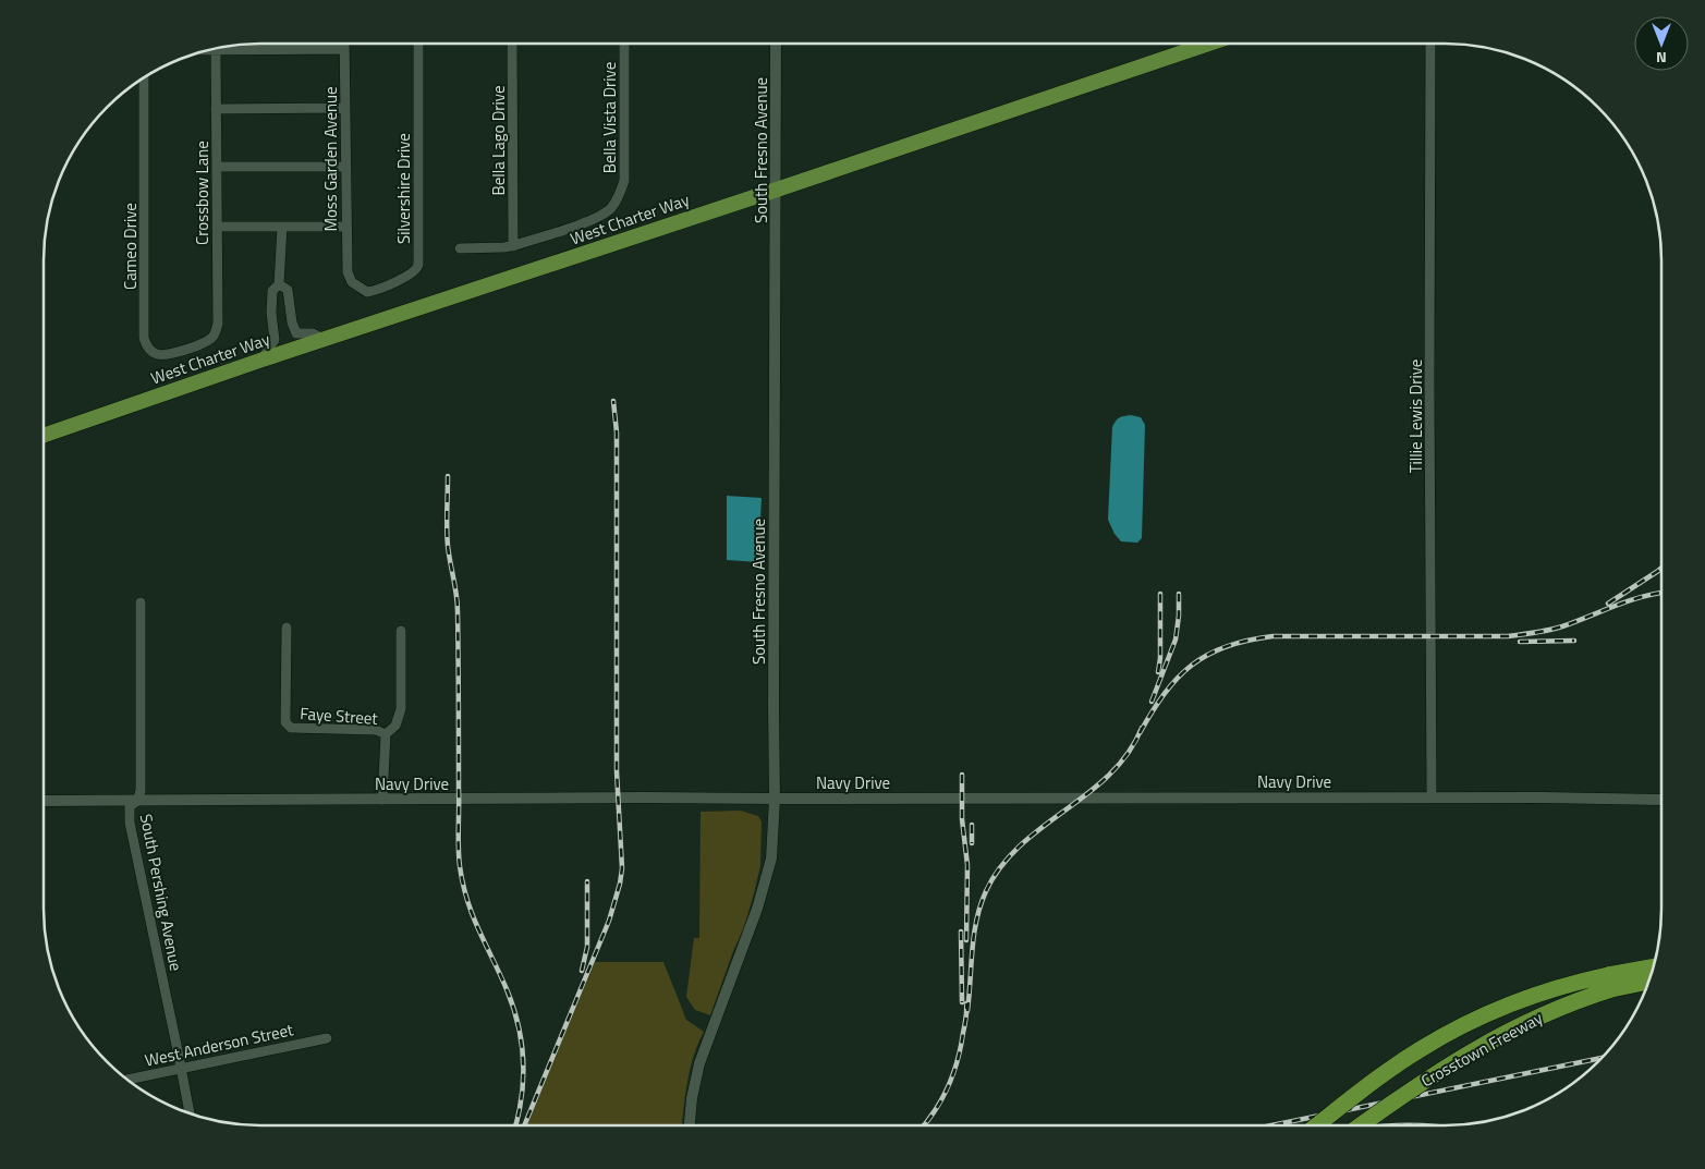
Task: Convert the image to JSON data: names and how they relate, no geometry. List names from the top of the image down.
{
  "streets": {
    "highway": ["West Charter Way", "Crosstown Freeway"],
    "street": [
      "Bella Vista Drive",
      "Bella Lago Drive",
      "South Fresno Avenue",
      "Moss Garden Avenue",
      "Silvershire Drive",
      "Crossbow Lane",
      "Cameo Drive",
      "Tillie Lewis Drive",
      "Faye Street",
      "Navy Drive",
      "South Pershing Avenue",
      "West Anderson Street"
    ]
  },
  "crossings": [
    ["Bella Vista Drive", "Bella Lago Drive"],
    ["South Fresno Avenue", "West Charter Way"],
    ["South Fresno Avenue", "Navy Drive"],
    ["Moss Garden Avenue", "Silvershire Drive"],
    ["Crossbow Lane", "Cameo Drive"],
    ["Tillie Lewis Drive", "Navy Drive"],
    ["Navy Drive", "South Pershing Avenue"],
    ["South Pershing Avenue", "West Anderson Street"]
  ],
  "north": "bottom"
}
